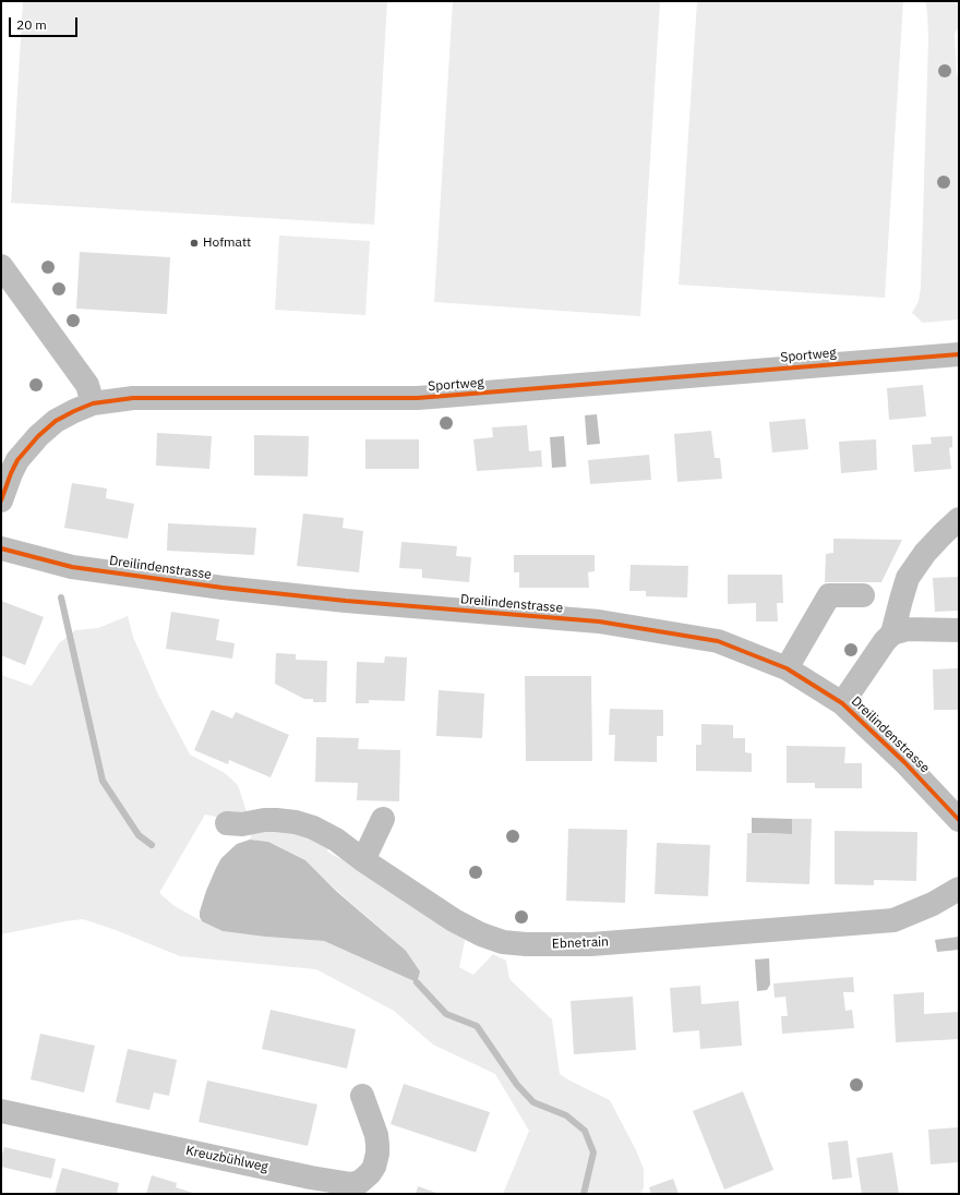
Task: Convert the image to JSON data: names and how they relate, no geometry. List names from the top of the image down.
{
  "streets": {
    "street": [
      "Sportweg",
      "Dreilindenstrasse",
      "Ebnetrain",
      "Kreuzbühlweg"
    ]
  },
  "places": ["Hofmatt"],
  "scale_bar": "20 m"
}
